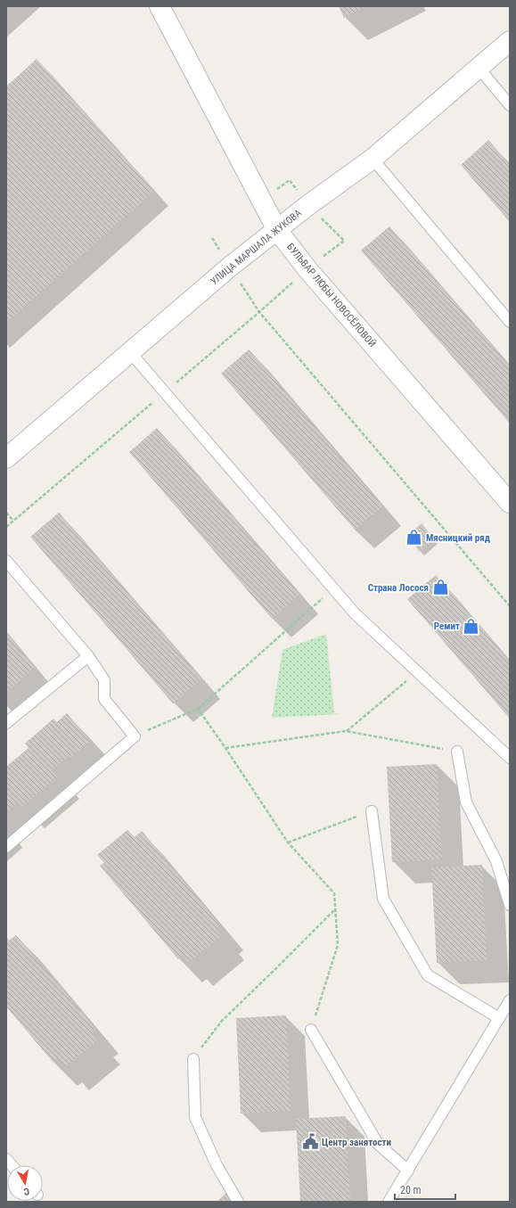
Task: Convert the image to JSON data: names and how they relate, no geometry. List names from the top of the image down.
{
  "streets": {
    "street": ["УЛИЦА МАРШАЛА ЖУКОВА", "БУЛЬВАР ЛЮБЫ НОВОСЁЛОВОЙ"]
  },
  "crossings": [
    ["УЛИЦА МАРШАЛА ЖУКОВА", "БУЛЬВАР ЛЮБЫ НОВОСЁЛОВОЙ"]
  ],
  "places": {
    "shop": ["Мясницкий ряд", "Страна Лосося", "Ремит"],
    "public building": ["Центр занятости"]
  },
  "scale_bar": "20 m",
  "north": "bottom"
}
